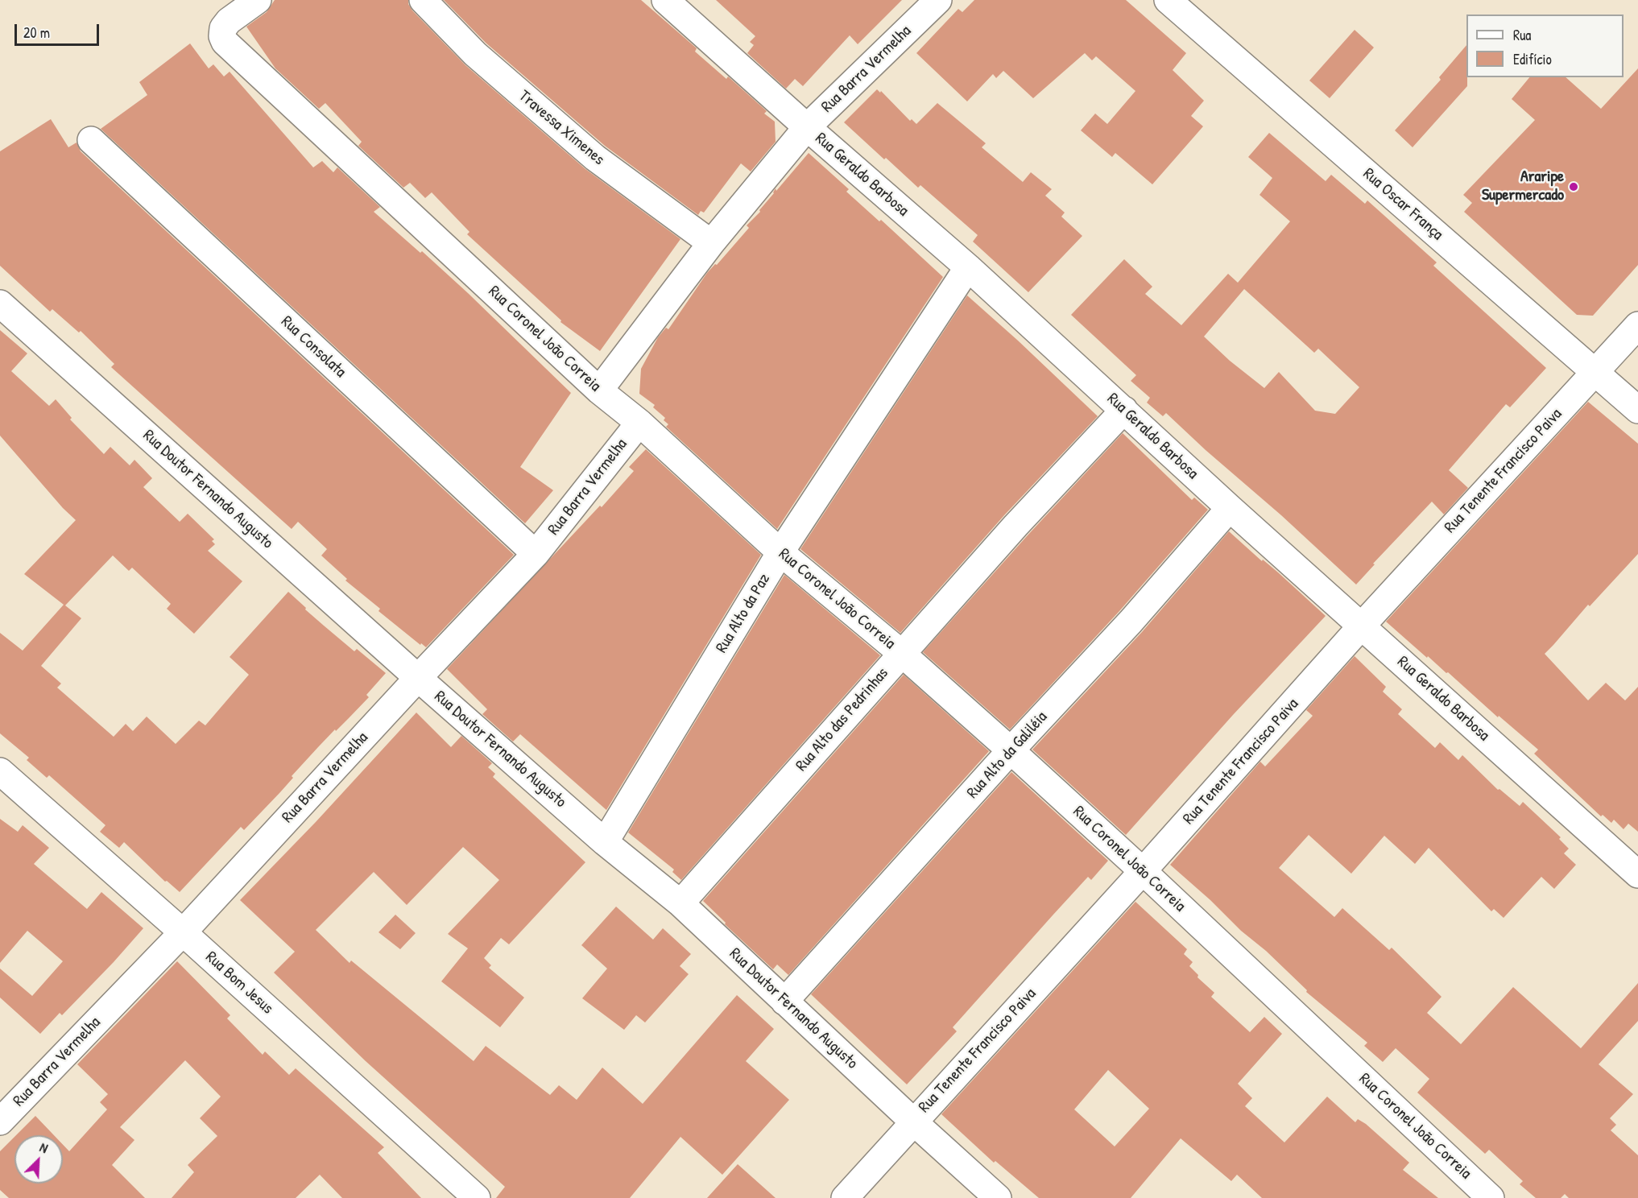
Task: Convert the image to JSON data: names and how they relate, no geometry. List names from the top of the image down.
{
  "streets": {
    "street": [
      "Rua Barra Vermelha",
      "Travessa Ximenes",
      "Rua Geraldo Barbosa",
      "Rua Oscar França",
      "Rua Coronel João Correia",
      "Rua Consolata",
      "Rua Tenente Francisco Paiva",
      "Rua Doutor Fernando Augusto",
      "Rua Alto da Paz",
      "Rua Alto das Pedrinhas",
      "Rua Alto da Galiléia",
      "Rua Bom Jesus"
    ]
  },
  "crossings": [
    ["Rua Barra Vermelha", "Travessa Ximenes"],
    ["Rua Barra Vermelha", "Rua Geraldo Barbosa"],
    ["Rua Barra Vermelha", "Rua Coronel João Correia"],
    ["Rua Barra Vermelha", "Rua Consolata"],
    ["Rua Barra Vermelha", "Rua Doutor Fernando Augusto"],
    ["Rua Barra Vermelha", "Rua Bom Jesus"],
    ["Rua Geraldo Barbosa", "Rua Tenente Francisco Paiva"],
    ["Rua Geraldo Barbosa", "Rua Alto da Paz"],
    ["Rua Geraldo Barbosa", "Rua Alto das Pedrinhas"],
    ["Rua Geraldo Barbosa", "Rua Alto da Galiléia"],
    ["Rua Oscar França", "Rua Tenente Francisco Paiva"],
    ["Rua Coronel João Correia", "Rua Tenente Francisco Paiva"],
    ["Rua Coronel João Correia", "Rua Alto da Paz"],
    ["Rua Coronel João Correia", "Rua Alto das Pedrinhas"],
    ["Rua Coronel João Correia", "Rua Alto da Galiléia"],
    ["Rua Tenente Francisco Paiva", "Rua Doutor Fernando Augusto"],
    ["Rua Doutor Fernando Augusto", "Rua Alto da Paz"],
    ["Rua Doutor Fernando Augusto", "Rua Alto das Pedrinhas"],
    ["Rua Doutor Fernando Augusto", "Rua Alto da Galiléia"]
  ],
  "places": ["Araripe Supermercado"],
  "legend": ["Rua", "Edifício"],
  "scale_bar": "20 m",
  "north": "top right"
}
